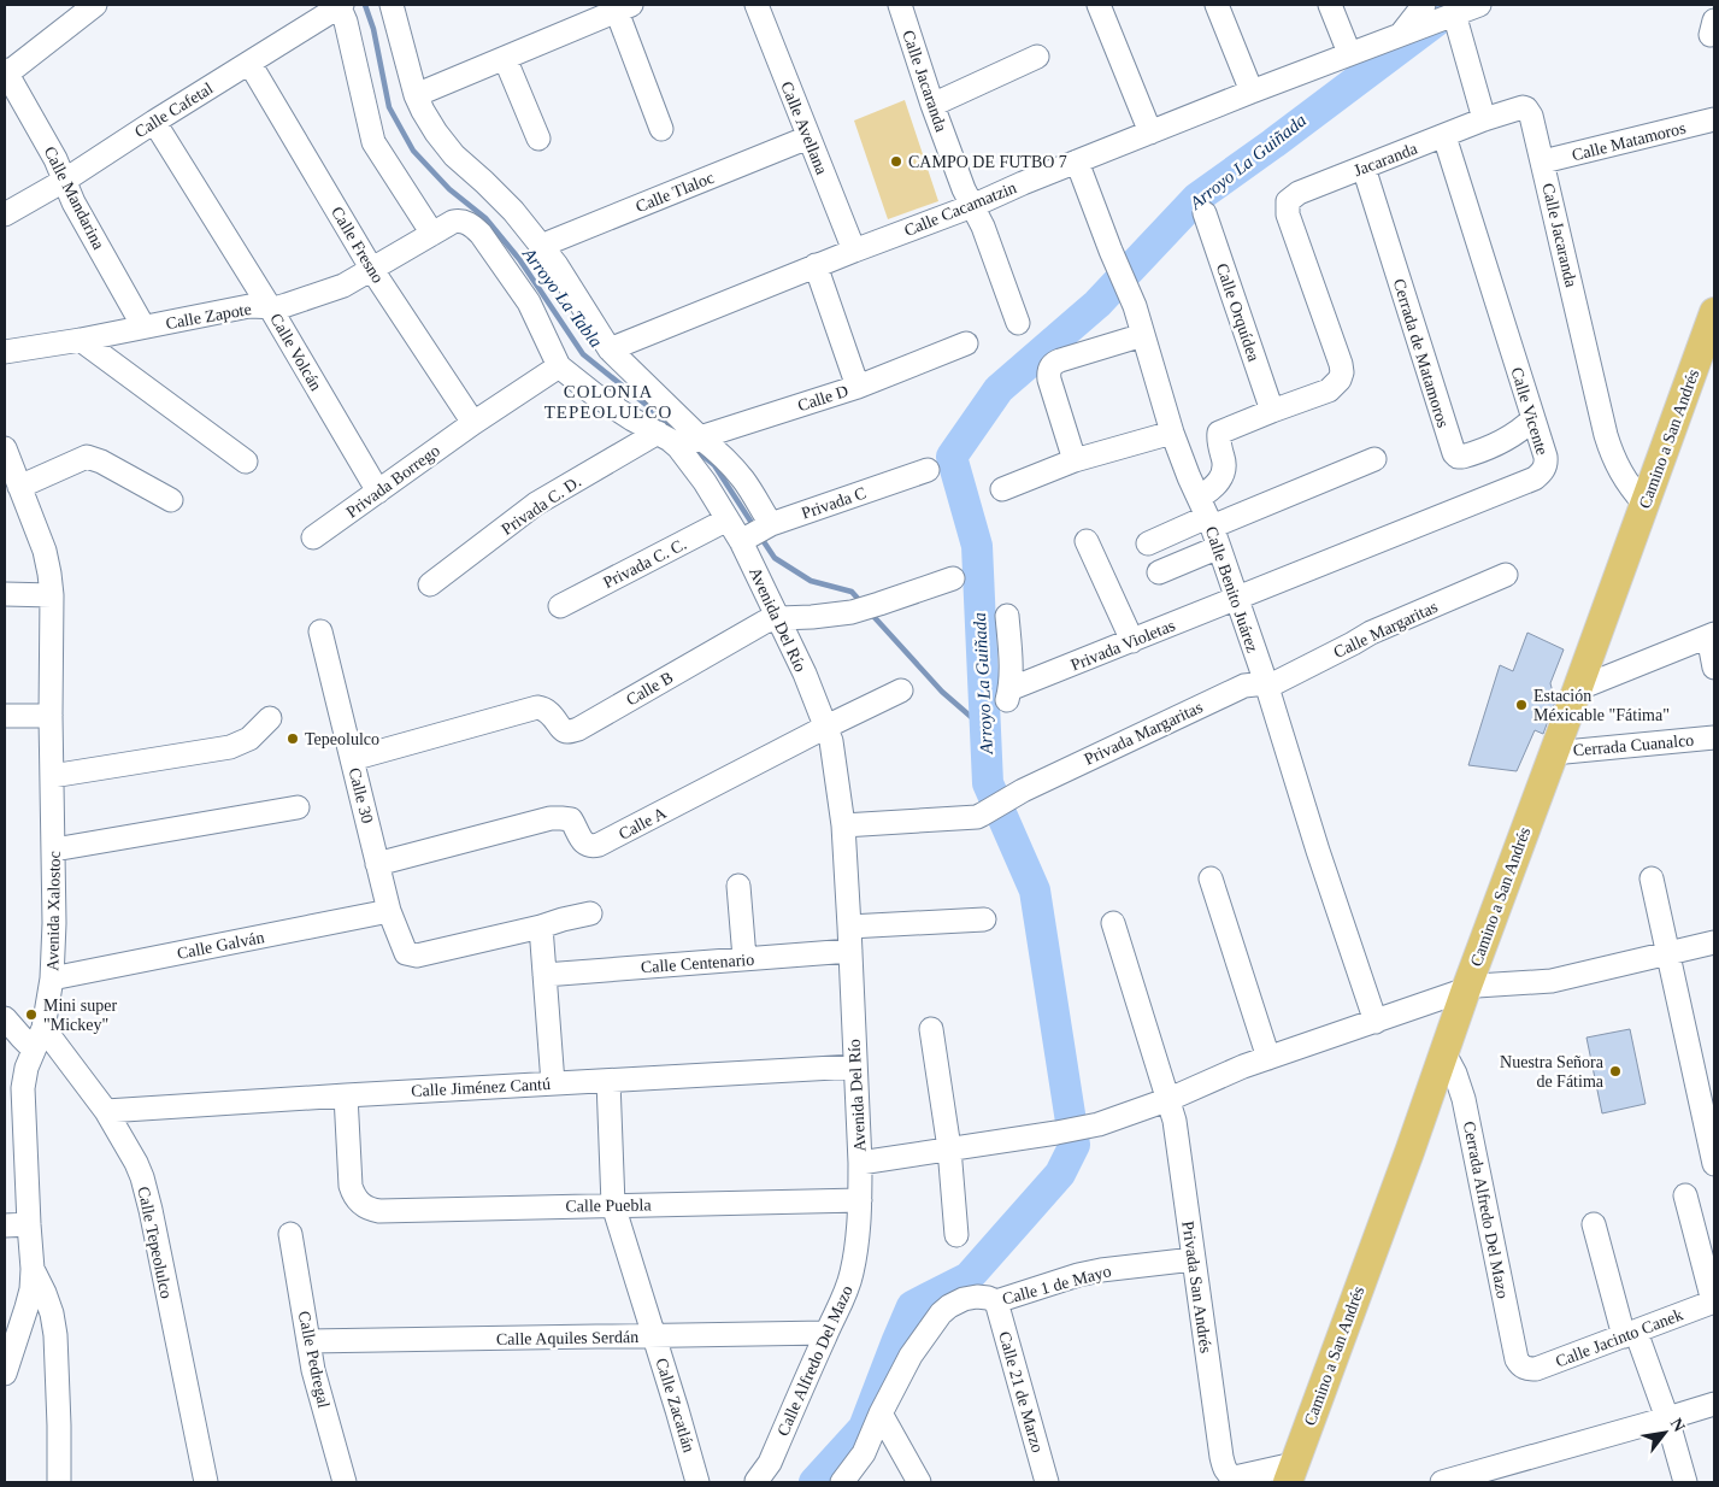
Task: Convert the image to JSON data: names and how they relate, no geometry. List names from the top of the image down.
{
  "streets": {
    "main road": ["Camino a San Andrés"],
    "street": [
      "Calle Jacaranda",
      "Calle Cafetal",
      "Calle Avellana",
      "Calle Matamoros",
      "Jacaranda",
      "Calle Tlaloc",
      "Calle Mandarina",
      "Calle Cacamatzin",
      "Calle Fresno",
      "Calle Orquídea",
      "Calle Zapote",
      "Calle Volcán",
      "Cerrada de Matamoros",
      "Calle D",
      "Calle Vicente",
      "Privada Borrego",
      "Privada C",
      "Privada C. D.",
      "Privada C. C.",
      "Calle Benito Juárez",
      "Avenida Del Río",
      "Calle Margaritas",
      "Privada Violetas",
      "Calle B",
      "Privada Margaritas",
      "Cerrada Cuanalco",
      "Calle 30",
      "Calle A",
      "Avenida Xalostoc",
      "Calle Galván",
      "Calle Centenario",
      "Calle Jiménez Cantú",
      "Calle Puebla",
      "Cerrada Alfredo Del Mazo",
      "Calle Tepeolulco",
      "Calle 1 de Mayo",
      "Privada San Andrés",
      "Calle Aquiles Serdán",
      "Calle Jacinto Canek",
      "Calle Pedregal",
      "Calle Alfredo Del Mazo",
      "Calle 21 de Marzo",
      "Calle Zacatlán"
    ]
  },
  "crossings": [
    ["Calle Jacaranda", "Calle Matamoros"],
    ["Calle Jacaranda", "Jacaranda"],
    ["Calle Jacaranda", "Calle Cacamatzin"],
    ["Calle Jacaranda", "Camino a San Andrés"],
    ["Calle Cafetal", "Calle Mandarina"],
    ["Calle Cafetal", "Calle Fresno"],
    ["Calle Cafetal", "Calle Volcán"],
    ["Calle Avellana", "Calle Tlaloc"],
    ["Calle Avellana", "Calle Cacamatzin"],
    ["Jacaranda", "Calle Orquídea"],
    ["Jacaranda", "Cerrada de Matamoros"],
    ["Jacaranda", "Calle Vicente"],
    ["Calle Mandarina", "Calle Zapote"],
    ["Calle Cacamatzin", "Calle Benito Juárez"],
    ["Calle Fresno", "Calle Zapote"],
    ["Calle Fresno", "Privada Borrego"],
    ["Calle Zapote", "Calle Volcán"],
    ["Calle Zapote", "Avenida Del Río"],
    ["Calle Volcán", "Privada Borrego"],
    ["Cerrada de Matamoros", "Calle Vicente"],
    ["Calle D", "Avenida Del Río"],
    ["Calle Vicente", "Calle Benito Juárez"],
    ["Calle Vicente", "Privada Violetas"],
    ["Camino a San Andrés", "Cerrada Cuanalco"],
    ["Camino a San Andrés", "Cerrada Alfredo Del Mazo"],
    ["Camino a San Andrés", "Privada San Andrés"],
    ["Privada Borrego", "Avenida Del Río"],
    ["Privada C", "Avenida Del Río"],
    ["Privada C. D.", "Avenida Del Río"],
    ["Privada C. C.", "Avenida Del Río"],
    ["Calle Benito Juárez", "Calle Margaritas"],
    ["Calle Benito Juárez", "Privada Violetas"],
    ["Calle Benito Juárez", "Privada Margaritas"],
    ["Avenida Del Río", "Calle B"],
    ["Avenida Del Río", "Privada Margaritas"],
    ["Avenida Del Río", "Calle A"],
    ["Avenida Del Río", "Calle Centenario"],
    ["Avenida Del Río", "Calle Jiménez Cantú"],
    ["Avenida Del Río", "Calle Alfredo Del Mazo"],
    ["Calle Margaritas", "Privada Margaritas"],
    ["Calle B", "Calle 30"],
    ["Calle 30", "Calle A"],
    ["Calle 30", "Calle Galván"],
    ["Avenida Xalostoc", "Calle Galván"],
    ["Avenida Xalostoc", "Calle Tepeolulco"],
    ["Calle Jiménez Cantú", "Calle Puebla"],
    ["Calle Jiménez Cantú", "Calle Tepeolulco"],
    ["Calle Jiménez Cantú", "Calle Zacatlán"],
    ["Calle Puebla", "Calle Alfredo Del Mazo"],
    ["Calle Puebla", "Calle Zacatlán"],
    ["Cerrada Alfredo Del Mazo", "Calle Jacinto Canek"],
    ["Calle 1 de Mayo", "Privada San Andrés"],
    ["Calle 1 de Mayo", "Calle 21 de Marzo"],
    ["Calle Aquiles Serdán", "Calle Pedregal"],
    ["Calle Aquiles Serdán", "Calle Alfredo Del Mazo"],
    ["Calle Aquiles Serdán", "Calle Zacatlán"]
  ],
  "districts": ["COLONIA TEPEOLULCO"],
  "water": ["Arroyo La Guiñada", "Arroyo La Tabla"],
  "places": [
    "CAMPO DE FUTBO 7",
    "Estación Méxicable \"Fátima\"",
    "Tepeolulco",
    "Mini super \"Mickey\"",
    "Nuestra Señora de Fátima"
  ],
  "north": "top right"
}
